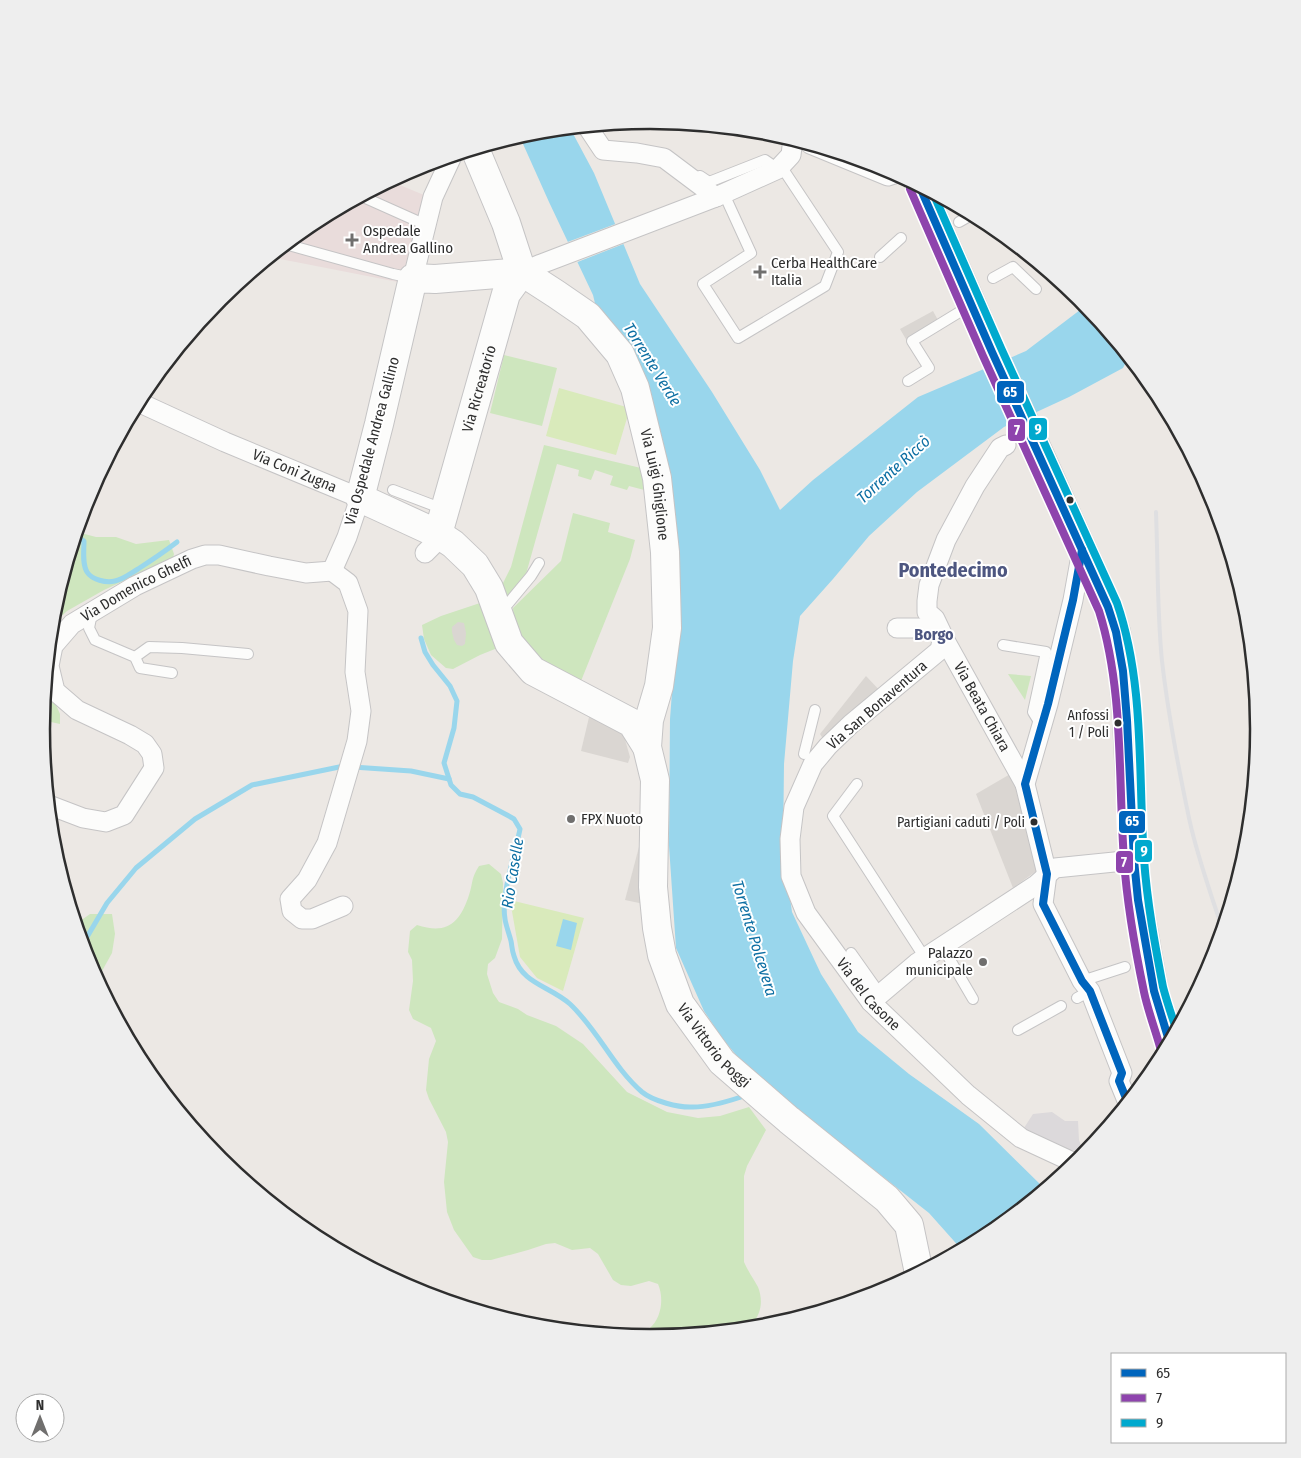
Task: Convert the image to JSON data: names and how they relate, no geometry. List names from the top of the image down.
{
  "streets": {
    "street": [
      "Via Ricreatorio",
      "Via Ospedale Andrea Gallino",
      "Via Coni Zugna",
      "Via Luigi Ghiglione",
      "Via Domenico Ghelfi",
      "Via San Bonaventura",
      "Via Beata Chiara",
      "Via del Casone",
      "Via Vittorio Poggi"
    ]
  },
  "crossings": [
    ["Via Ricreatorio", "Via Coni Zugna"],
    ["Via Ricreatorio", "Via Luigi Ghiglione"],
    ["Via Ospedale Andrea Gallino", "Via Coni Zugna"],
    ["Via Ospedale Andrea Gallino", "Via Domenico Ghelfi"],
    ["Via Coni Zugna", "Via Luigi Ghiglione"],
    ["Via Coni Zugna", "Via Vittorio Poggi"],
    ["Via Luigi Ghiglione", "Via Vittorio Poggi"],
    ["Via San Bonaventura", "Via del Casone"]
  ],
  "districts": ["Pontedecimo", "Borgo"],
  "water": [
    "Torrente Verde",
    "Torrente Riccò",
    "Rio Caselle",
    "Torrente Polcevera"
  ],
  "places": {
    "health": ["Ospedale Andrea Gallino", "Cerba HealthCare Italia"],
    "other": [
      "Anfossi 1 / Poli",
      "FPX Nuoto",
      "Partigiani caduti / Poli",
      "Palazzo municipale"
    ]
  },
  "lines": ["transit line 7", "transit line 65", "transit line 9"],
  "legend": ["65", "7", "9"],
  "north": "top"
}
